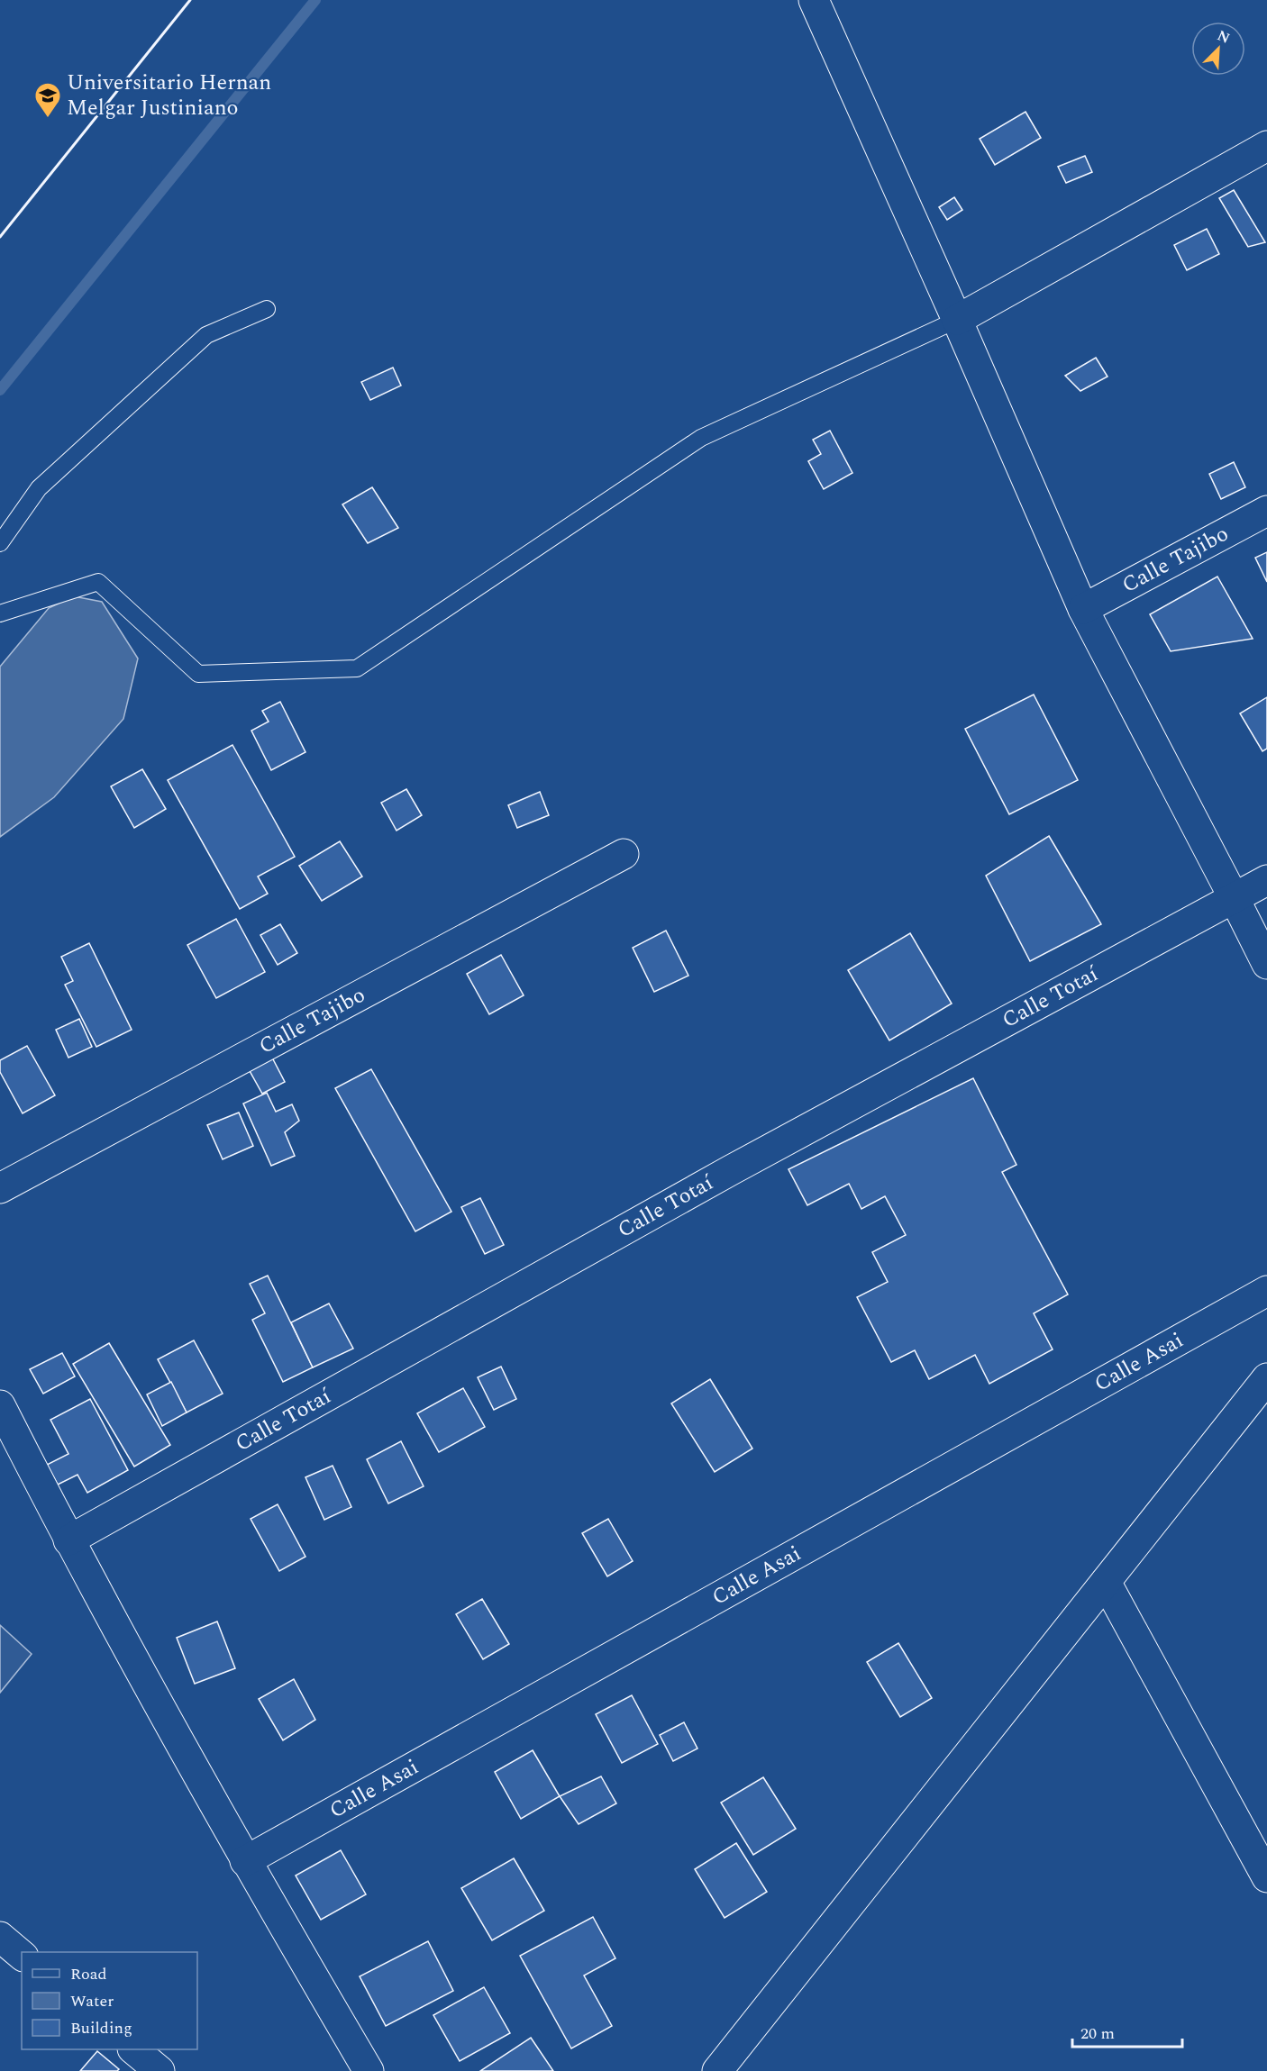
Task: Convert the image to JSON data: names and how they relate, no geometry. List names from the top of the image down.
{
  "streets": {
    "street": ["Calle Tajibo", "Calle Totaí", "Calle Asai"]
  },
  "places": {
    "school or university": ["Universitario Hernan Melgar Justiniano"]
  },
  "legend": ["Road", "Water", "Building"],
  "scale_bar": "20 m",
  "north": "top right"
}
